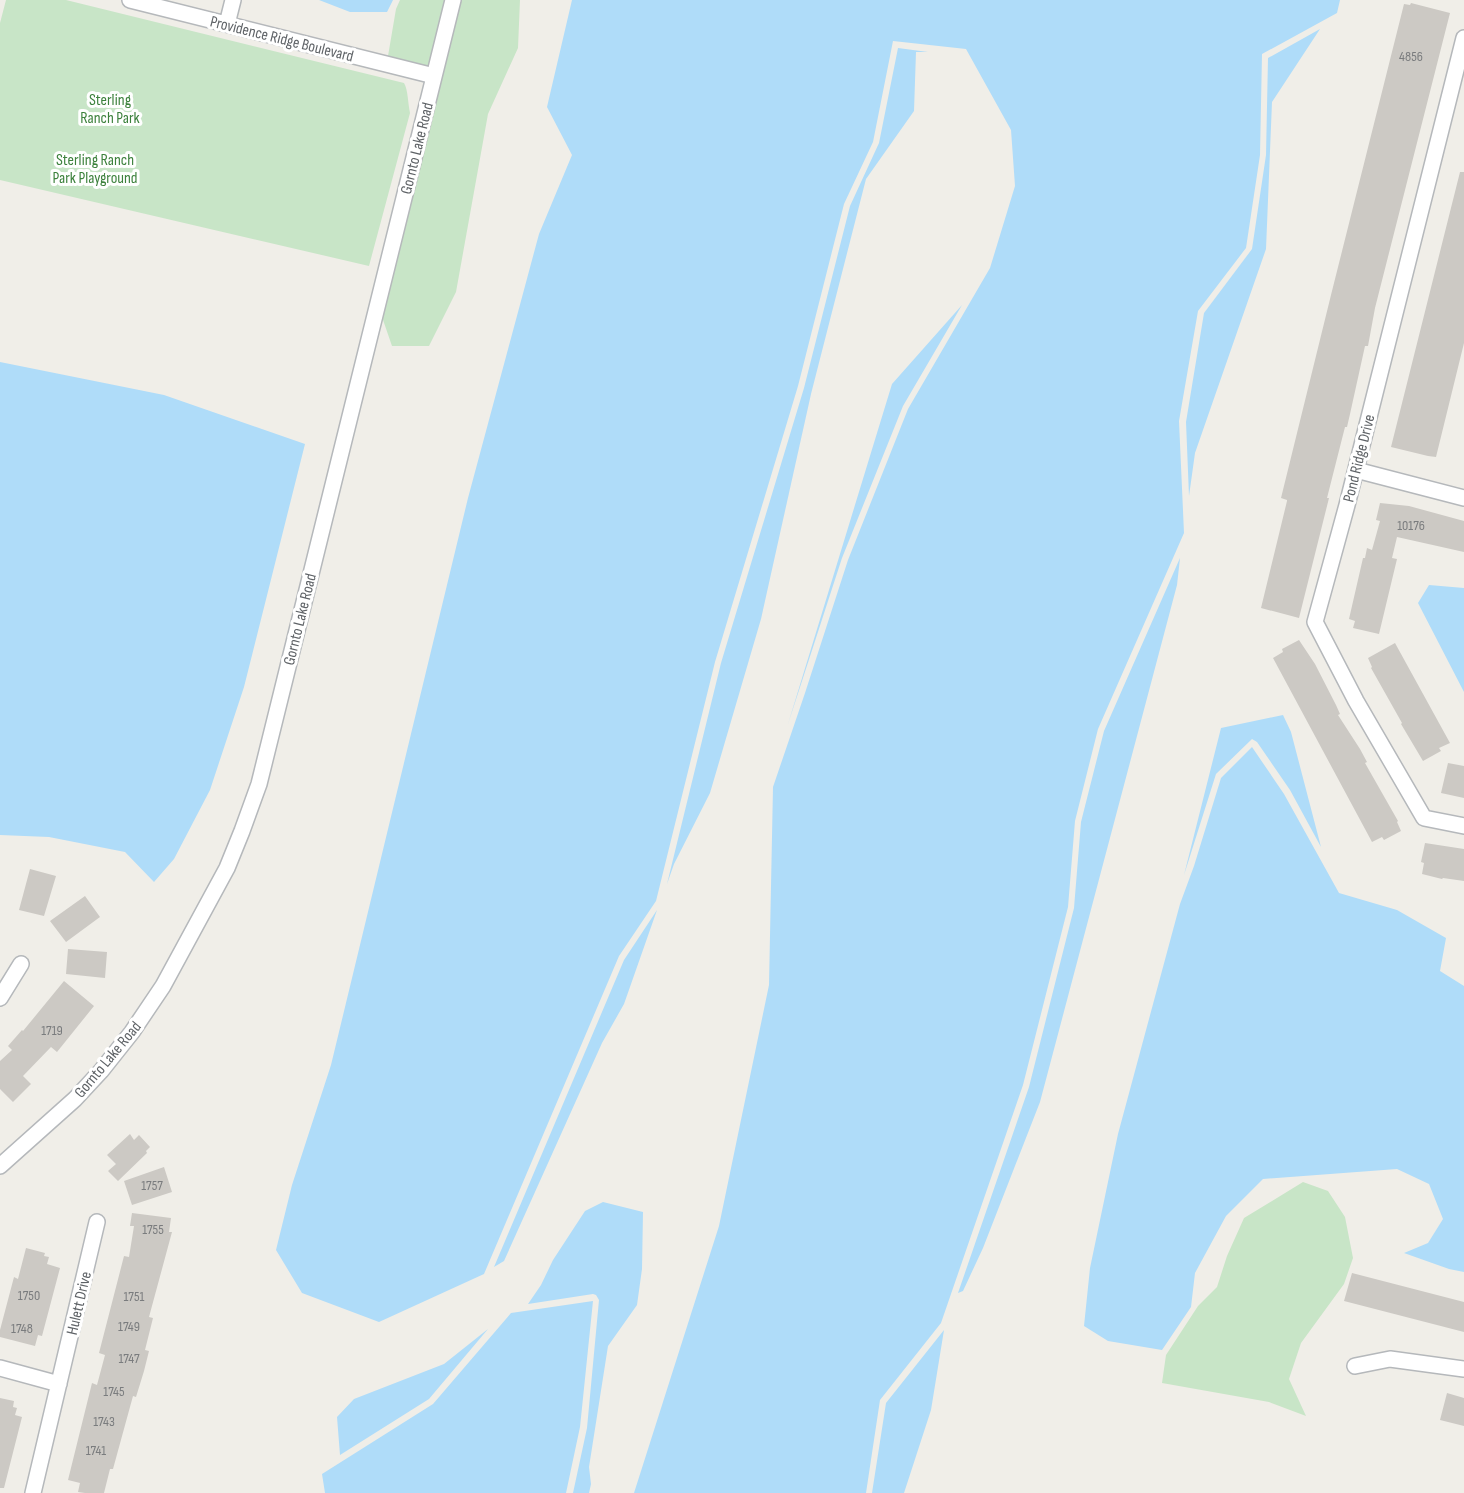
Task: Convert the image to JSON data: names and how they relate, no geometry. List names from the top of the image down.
{
  "streets": {
    "street": [
      "Providence Ridge Boulevard",
      "Gornto Lake Road",
      "Pond Ridge Drive",
      "Hulett Drive"
    ]
  },
  "crossings": [
    ["Providence Ridge Boulevard", "Gornto Lake Road"]
  ],
  "parks": ["Sterling Ranch Park", "Sterling Ranch Park Playground"],
  "house_numbers": [
    "4856",
    "10176",
    "1719",
    "1757",
    "1755",
    "1750",
    "1751",
    "1749",
    "1748",
    "1747",
    "1745",
    "1743",
    "1741"
  ]
}
